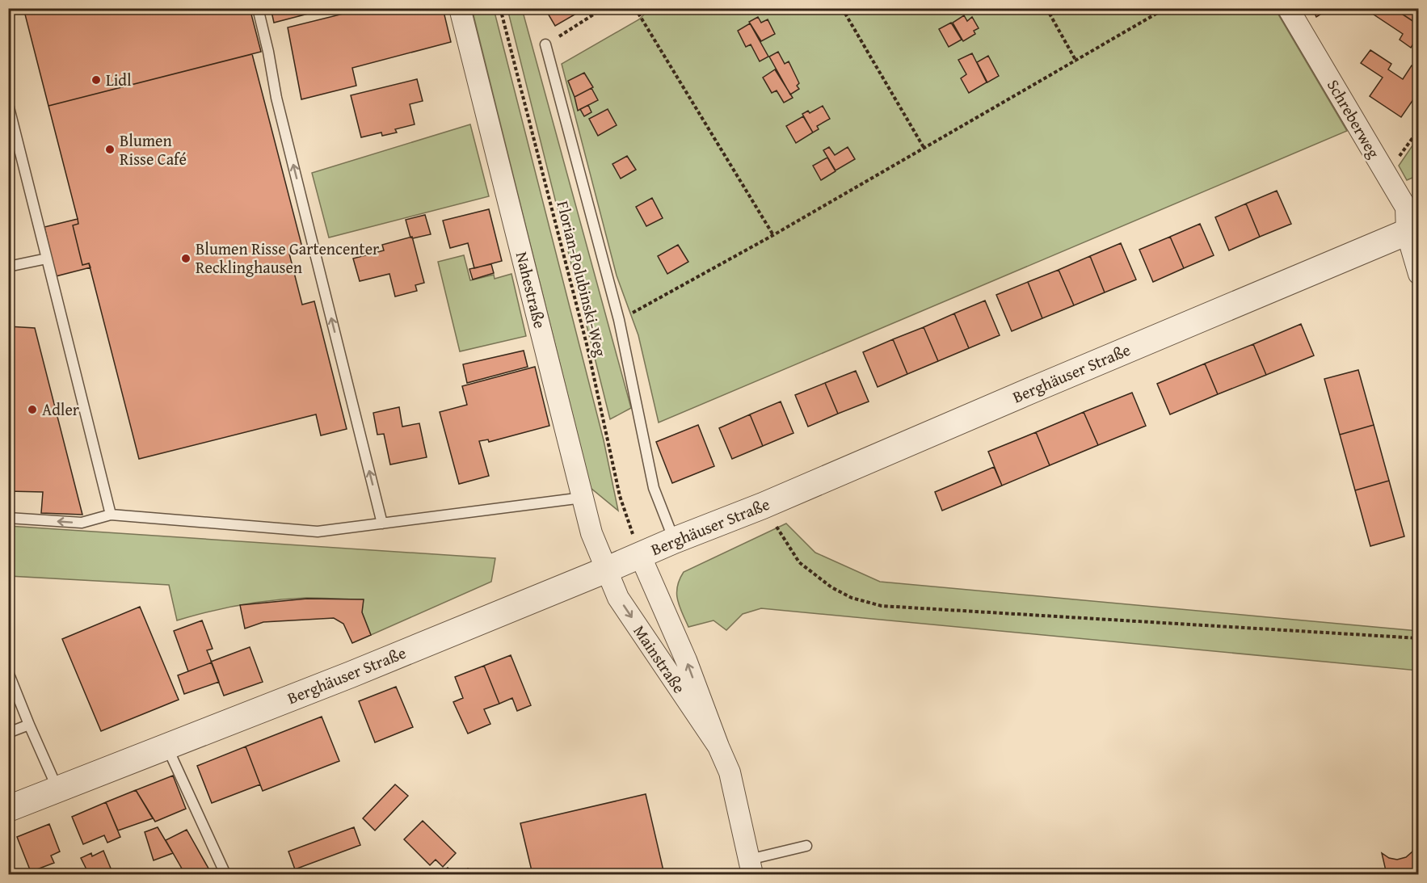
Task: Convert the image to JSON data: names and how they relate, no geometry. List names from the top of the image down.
{
  "streets": {
    "street": [
      "Schreberweg",
      "Nahestraße",
      "Berghäuser Straße",
      "Mainstraße"
    ],
    "path": ["Florian-Polubinski-Weg"]
  },
  "crossings": [
    ["Schreberweg", "Berghäuser Straße"],
    ["Florian-Polubinski-Weg", "Berghäuser Straße"],
    ["Florian-Polubinski-Weg", "Mainstraße"],
    ["Nahestraße", "Berghäuser Straße"],
    ["Nahestraße", "Mainstraße"],
    ["Berghäuser Straße", "Mainstraße"]
  ],
  "places": [
    "Lidl",
    "Blumen Risse Café",
    "Blumen Risse Gartencenter Recklinghausen",
    "Adler"
  ]
}
